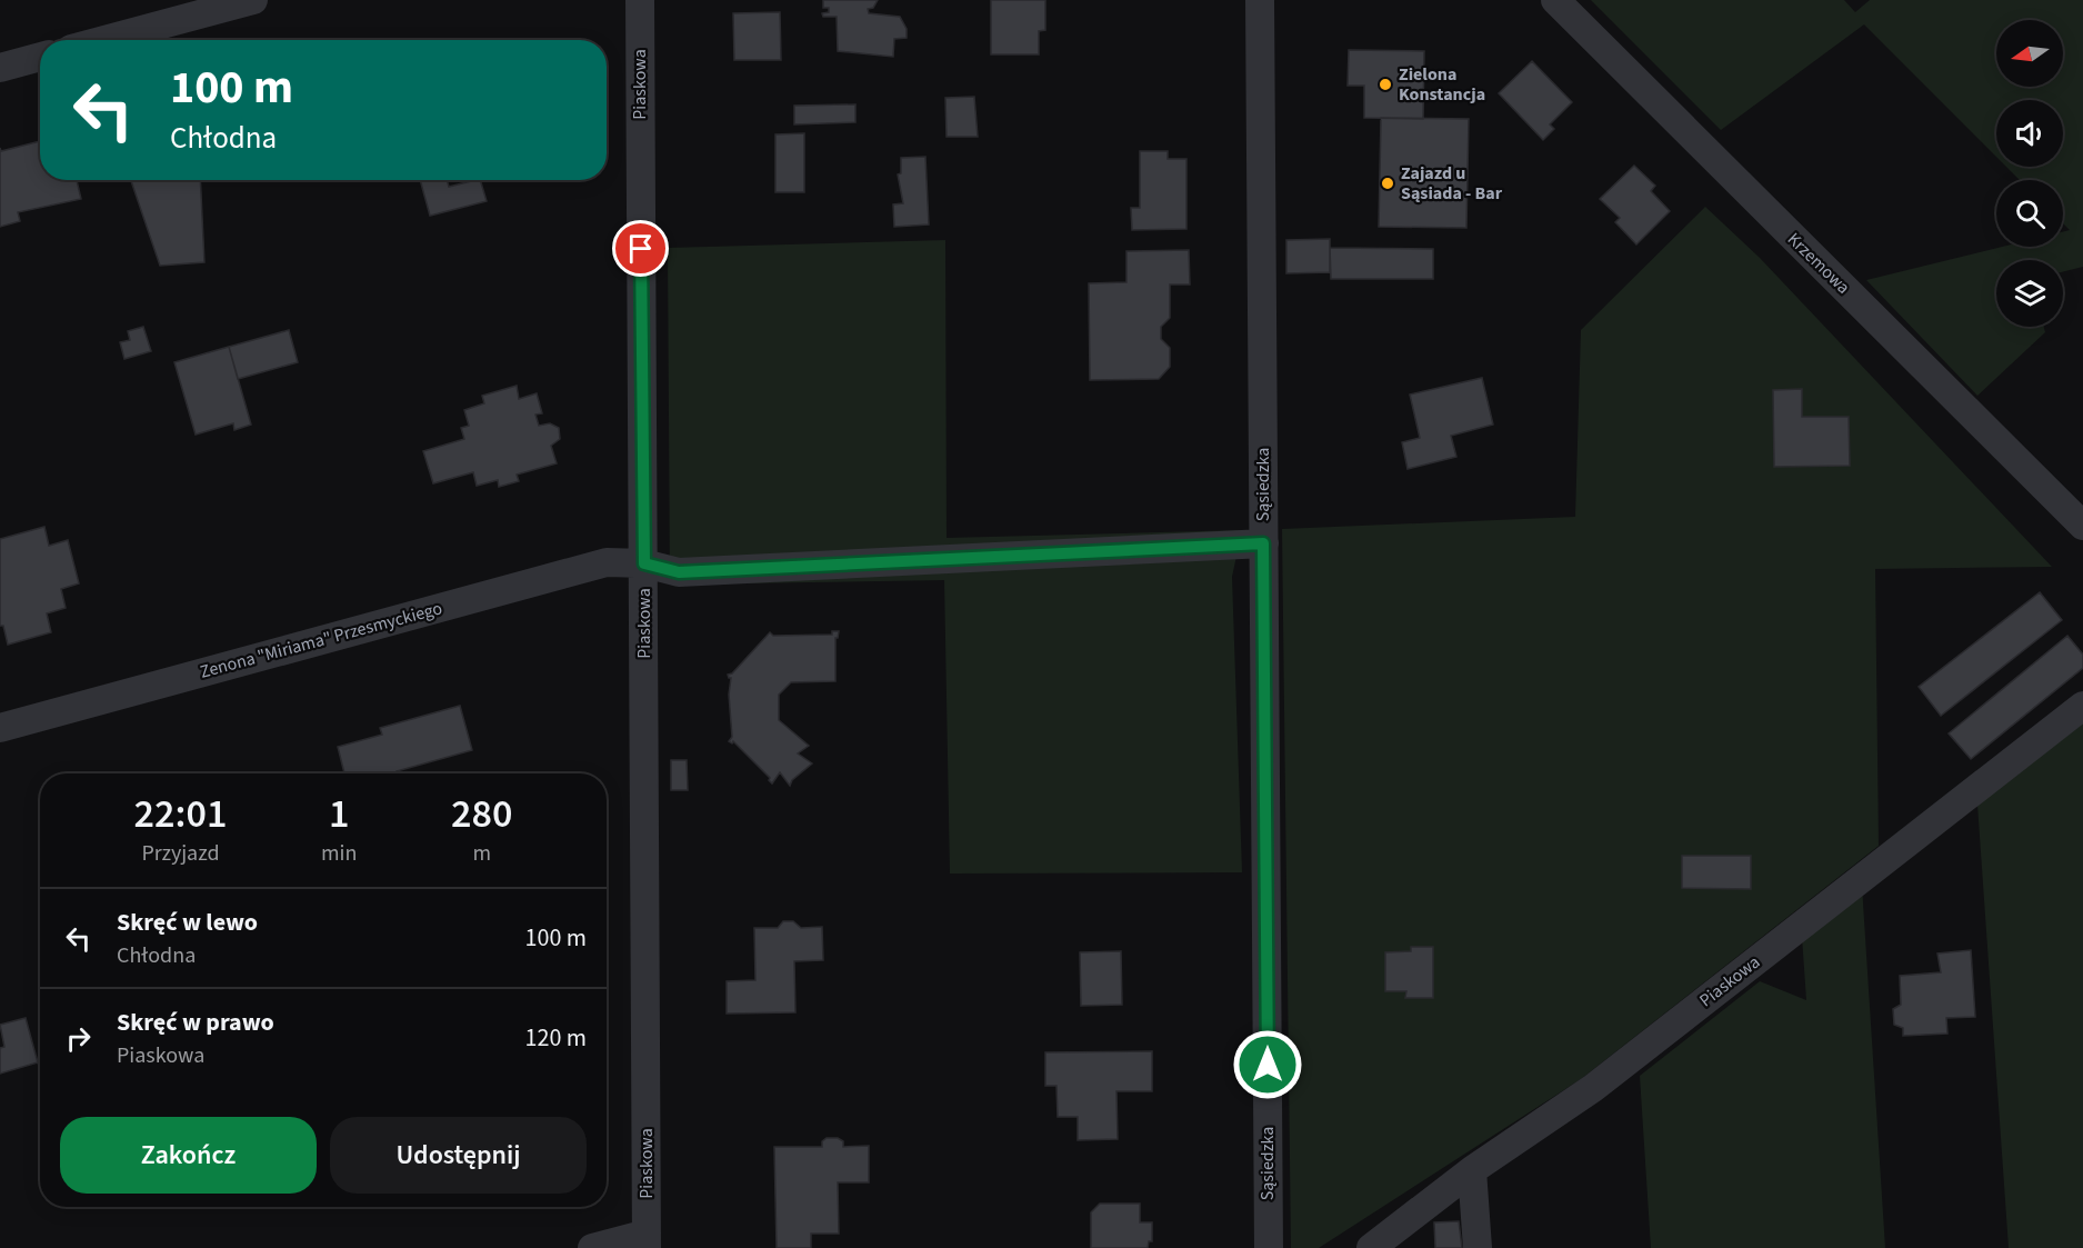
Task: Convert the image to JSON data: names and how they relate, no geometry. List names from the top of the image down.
{
  "streets": {
    "street": [
      "Piaskowa",
      "Krzemowa",
      "Sąsiedzka",
      "Zenona \"Miriama\" Przesmyckiego"
    ]
  },
  "crossings": [
    ["Piaskowa", "Zenona \"Miriama\" Przesmyckiego"],
    ["Sąsiedzka", "Zenona \"Miriama\" Przesmyckiego"]
  ],
  "places": ["Zielona Konstancja", "Zajazd u Sąsiada - Bar"],
  "north": "left",
  "page": {
    "turn": ["100 m", "Chłodna"],
    "eta": [
      "22:01",
      "Przyjazd",
      "1",
      "min",
      "280",
      "m"
    ],
    "list": [
      {
        "name": "Skręć w lewo",
        "note": "Chłodna",
        "value": "100 m"
      },
      {
        "name": "Skręć w prawo",
        "note": "Piaskowa",
        "value": "120 m"
      }
    ],
    "buttons": ["Zakończ", "Udostępnij"]
  }
}
